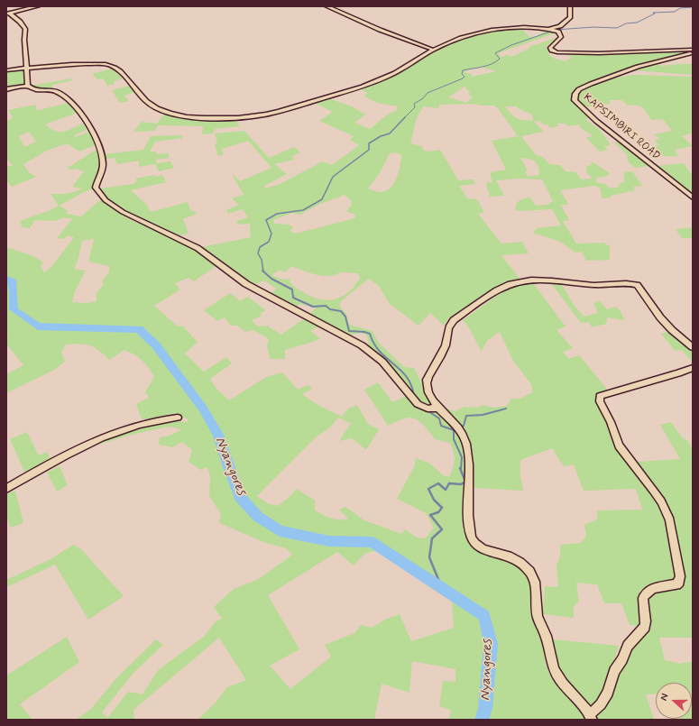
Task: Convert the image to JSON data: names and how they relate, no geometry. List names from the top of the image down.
{
  "streets": {
    "street": ["KAPSIMBIRI ROAD"]
  },
  "water": ["Nyangores"],
  "north": "left"
}
